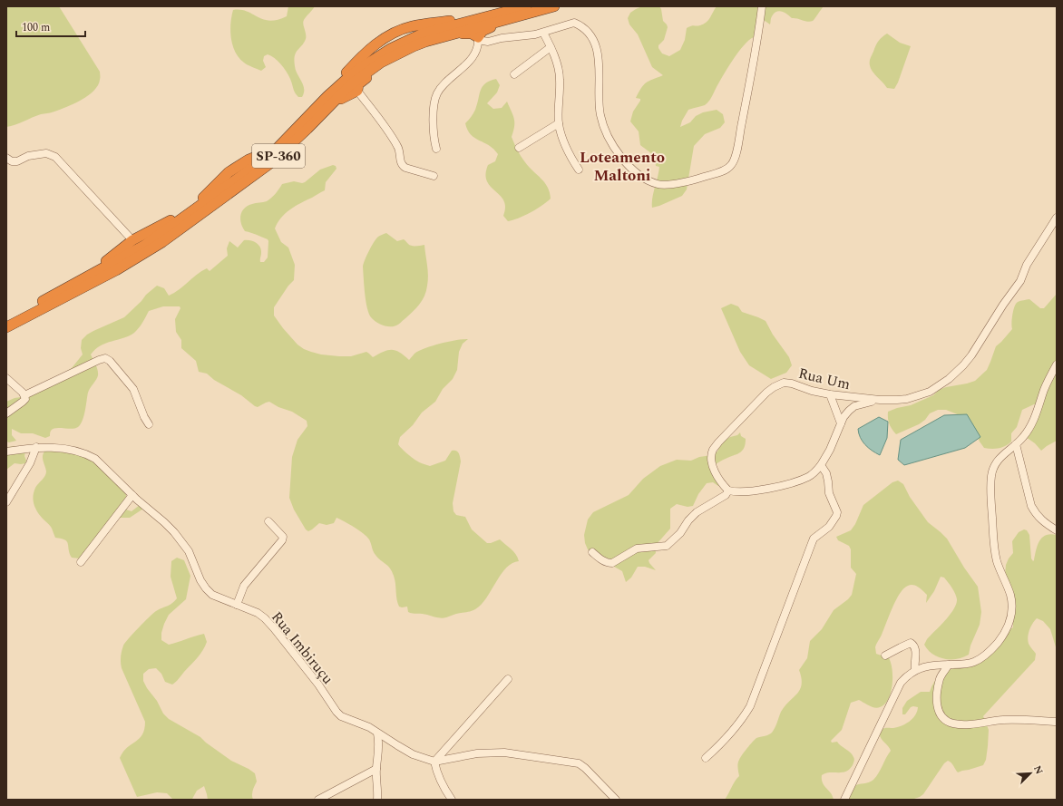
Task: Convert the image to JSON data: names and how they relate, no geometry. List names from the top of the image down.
{
  "streets": {
    "highway": ["SP-360"],
    "street": ["Rua Um", "Rua Imbiruçu"]
  },
  "districts": ["Loteamento Maltoni"],
  "scale_bar": "100 m",
  "north": "top right"
}
